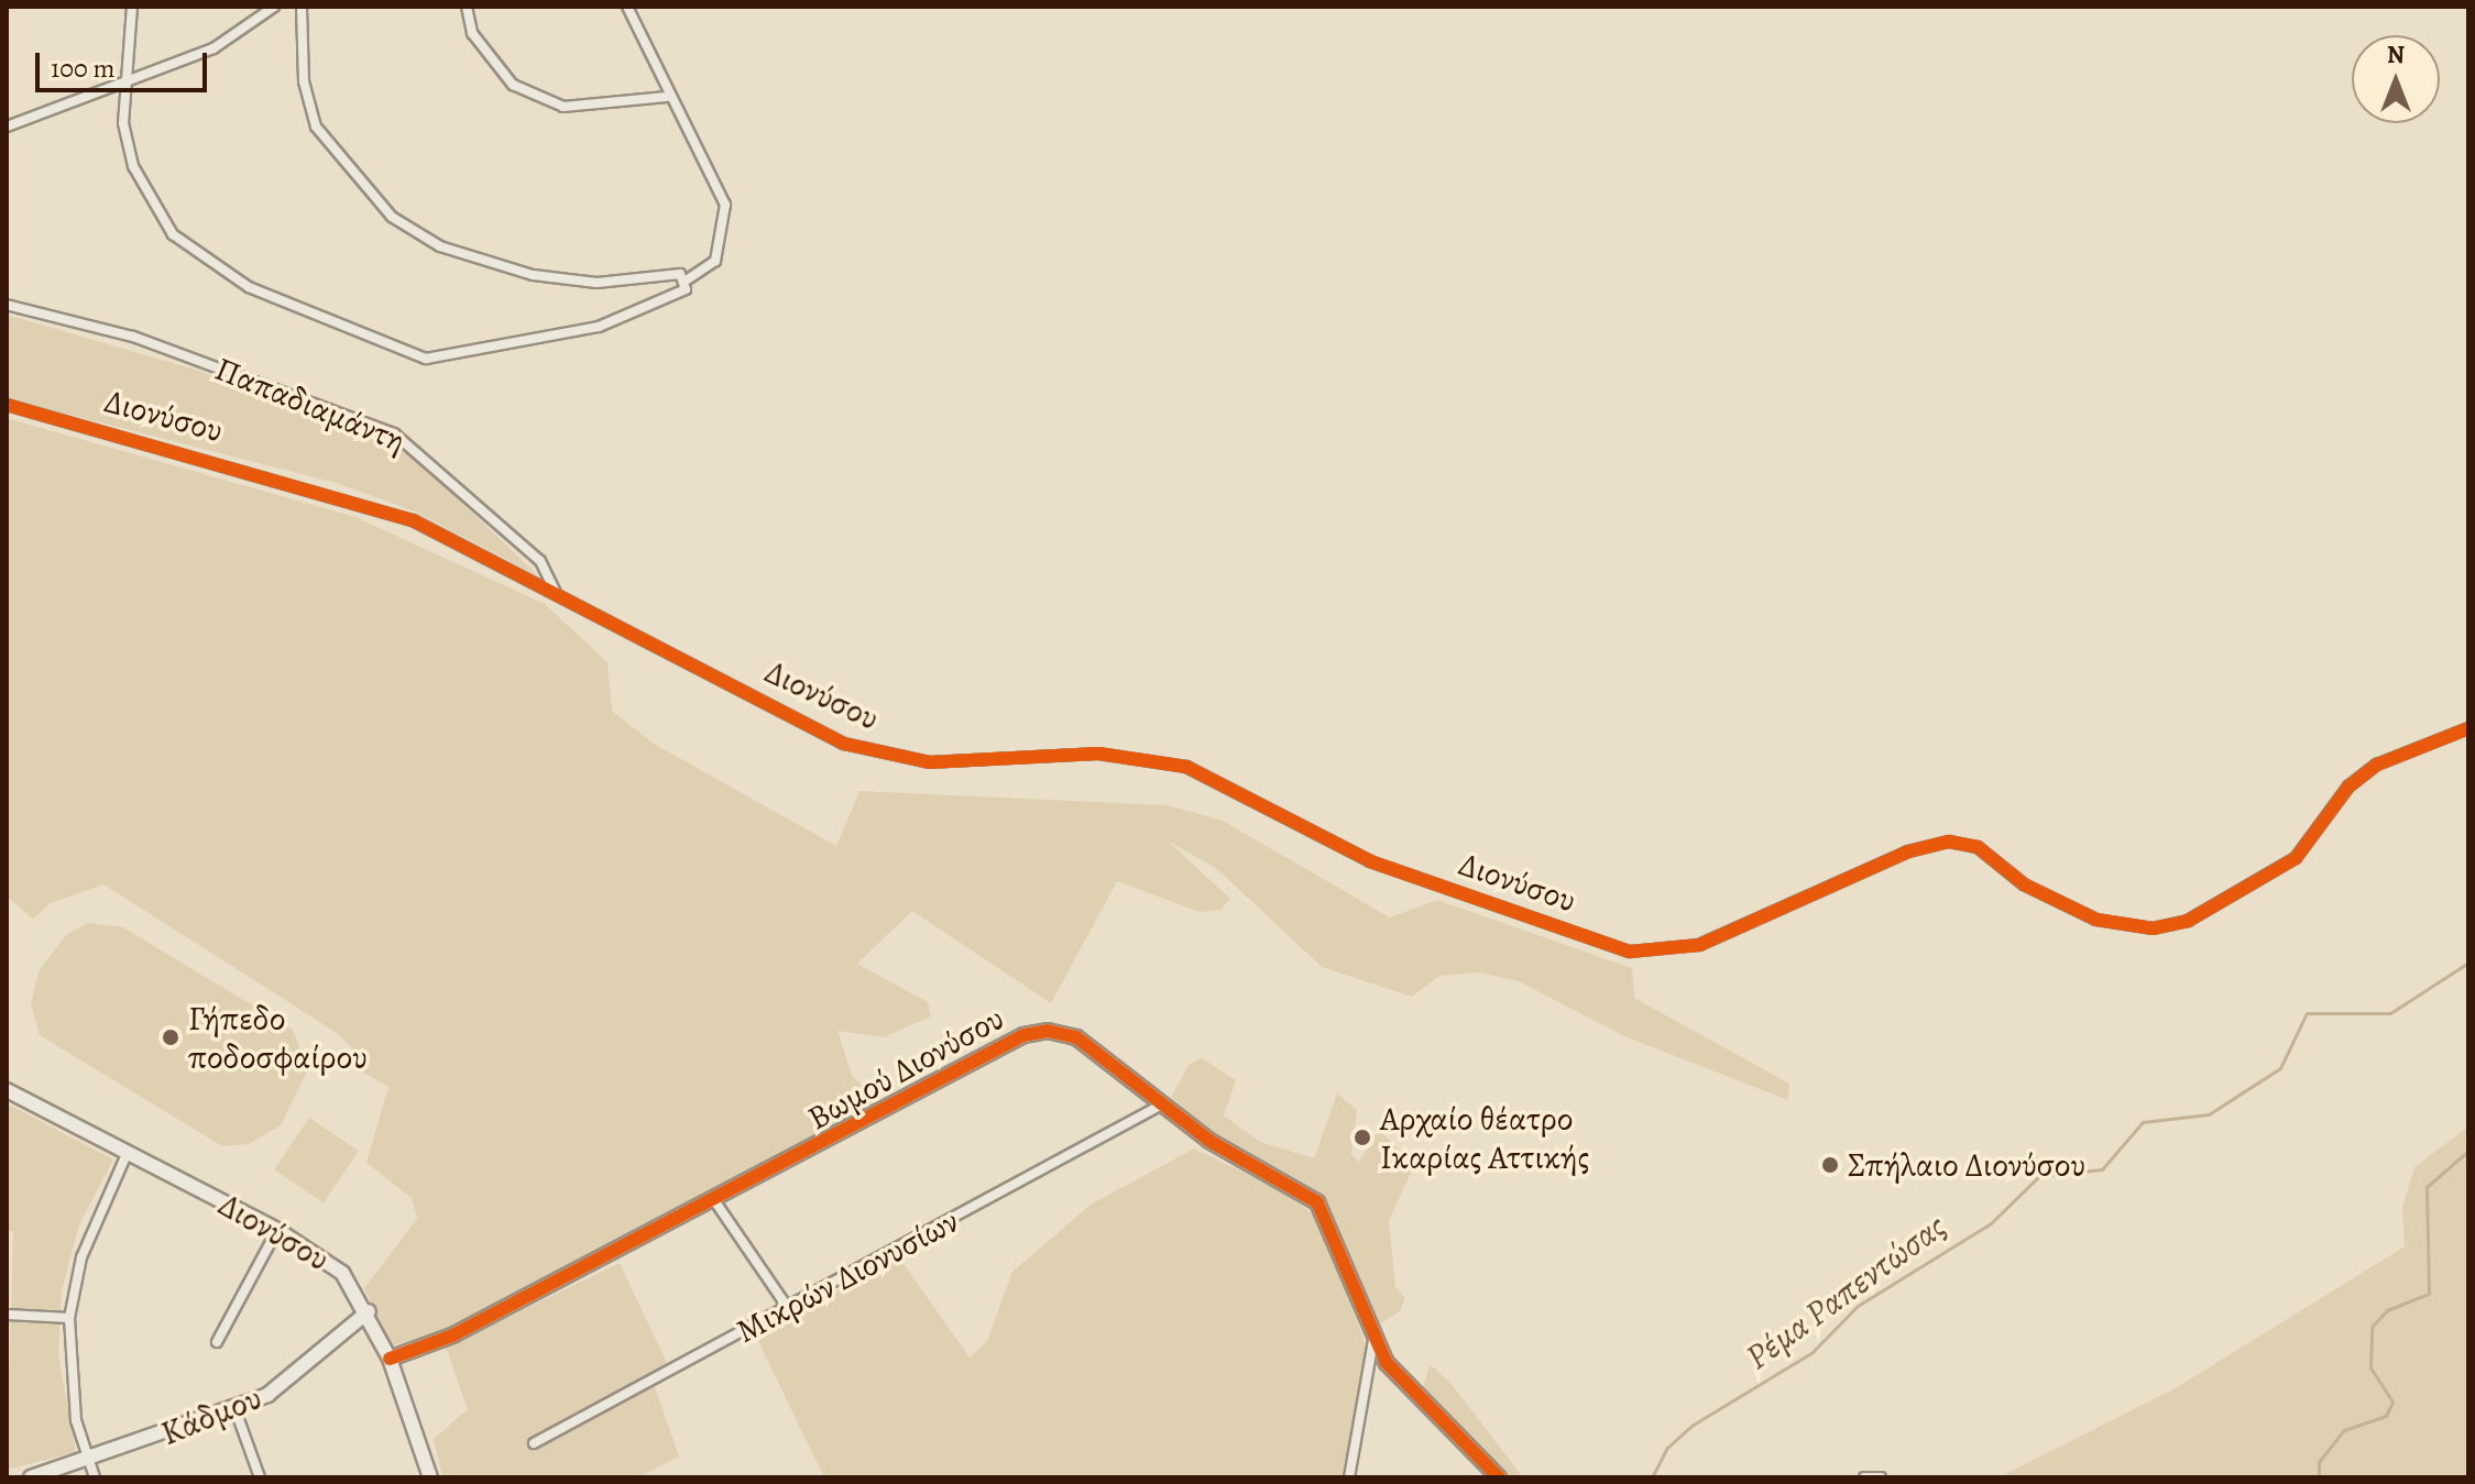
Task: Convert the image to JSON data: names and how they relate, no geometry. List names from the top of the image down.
{
  "streets": {
    "street": [
      "Παπαδιαμάντη",
      "Διονύσου",
      "Βωμού Διονύσου",
      "Μικρών Διονυσίων",
      "Κάδμου"
    ]
  },
  "crossings": [
    ["Παπαδιαμάντη", "Διονύσου"],
    ["Διονύσου", "Βωμού Διονύσου"],
    ["Διονύσου", "Κάδμου"],
    ["Βωμού Διονύσου", "Μικρών Διονυσίων"]
  ],
  "water": ["Ρέμα Ραπεντώσας"],
  "places": ["Γήπεδο ποδοσφαίρου", "Αρχαίο θέατρο Ικαρίας Αττικής", "Σπήλαιο Διονύσου"],
  "scale_bar": "100 m",
  "north": "top"
}
